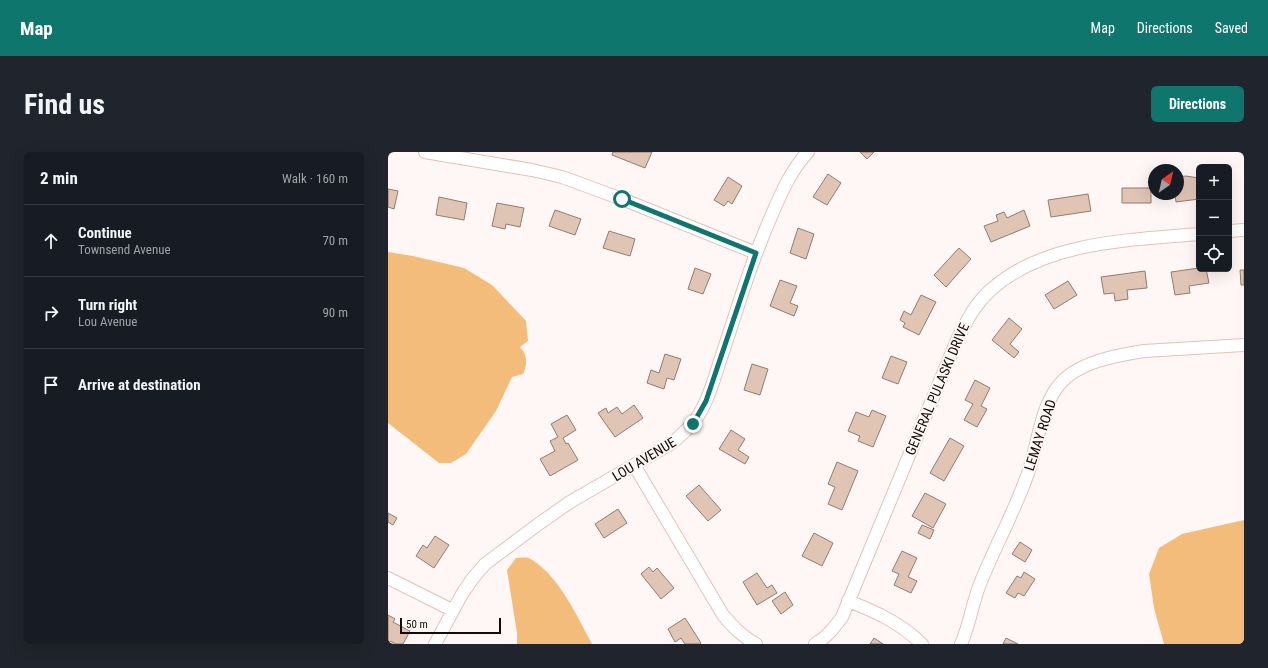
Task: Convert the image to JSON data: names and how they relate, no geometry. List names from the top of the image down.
{
  "streets": {
    "street": ["GENERAL PULASKI DRIVE", "LEMAY ROAD", "LOU AVENUE"]
  },
  "scale_bar": "50 m",
  "north": "top right",
  "page": {
    "header": "Map",
    "nav": ["Map", "Directions", "Saved"],
    "buttons": "Directions",
    "title": "Find us",
    "heading": ["2 min", "Walk · 160 m"],
    "map_buttons": ["+", "−"],
    "list": [
      ["Continue", "Townsend Avenue", "70 m"],
      ["Turn right", "Lou Avenue", "90 m"],
      "Arrive at destination"
    ],
    "scale": "50 m"
  }
}
